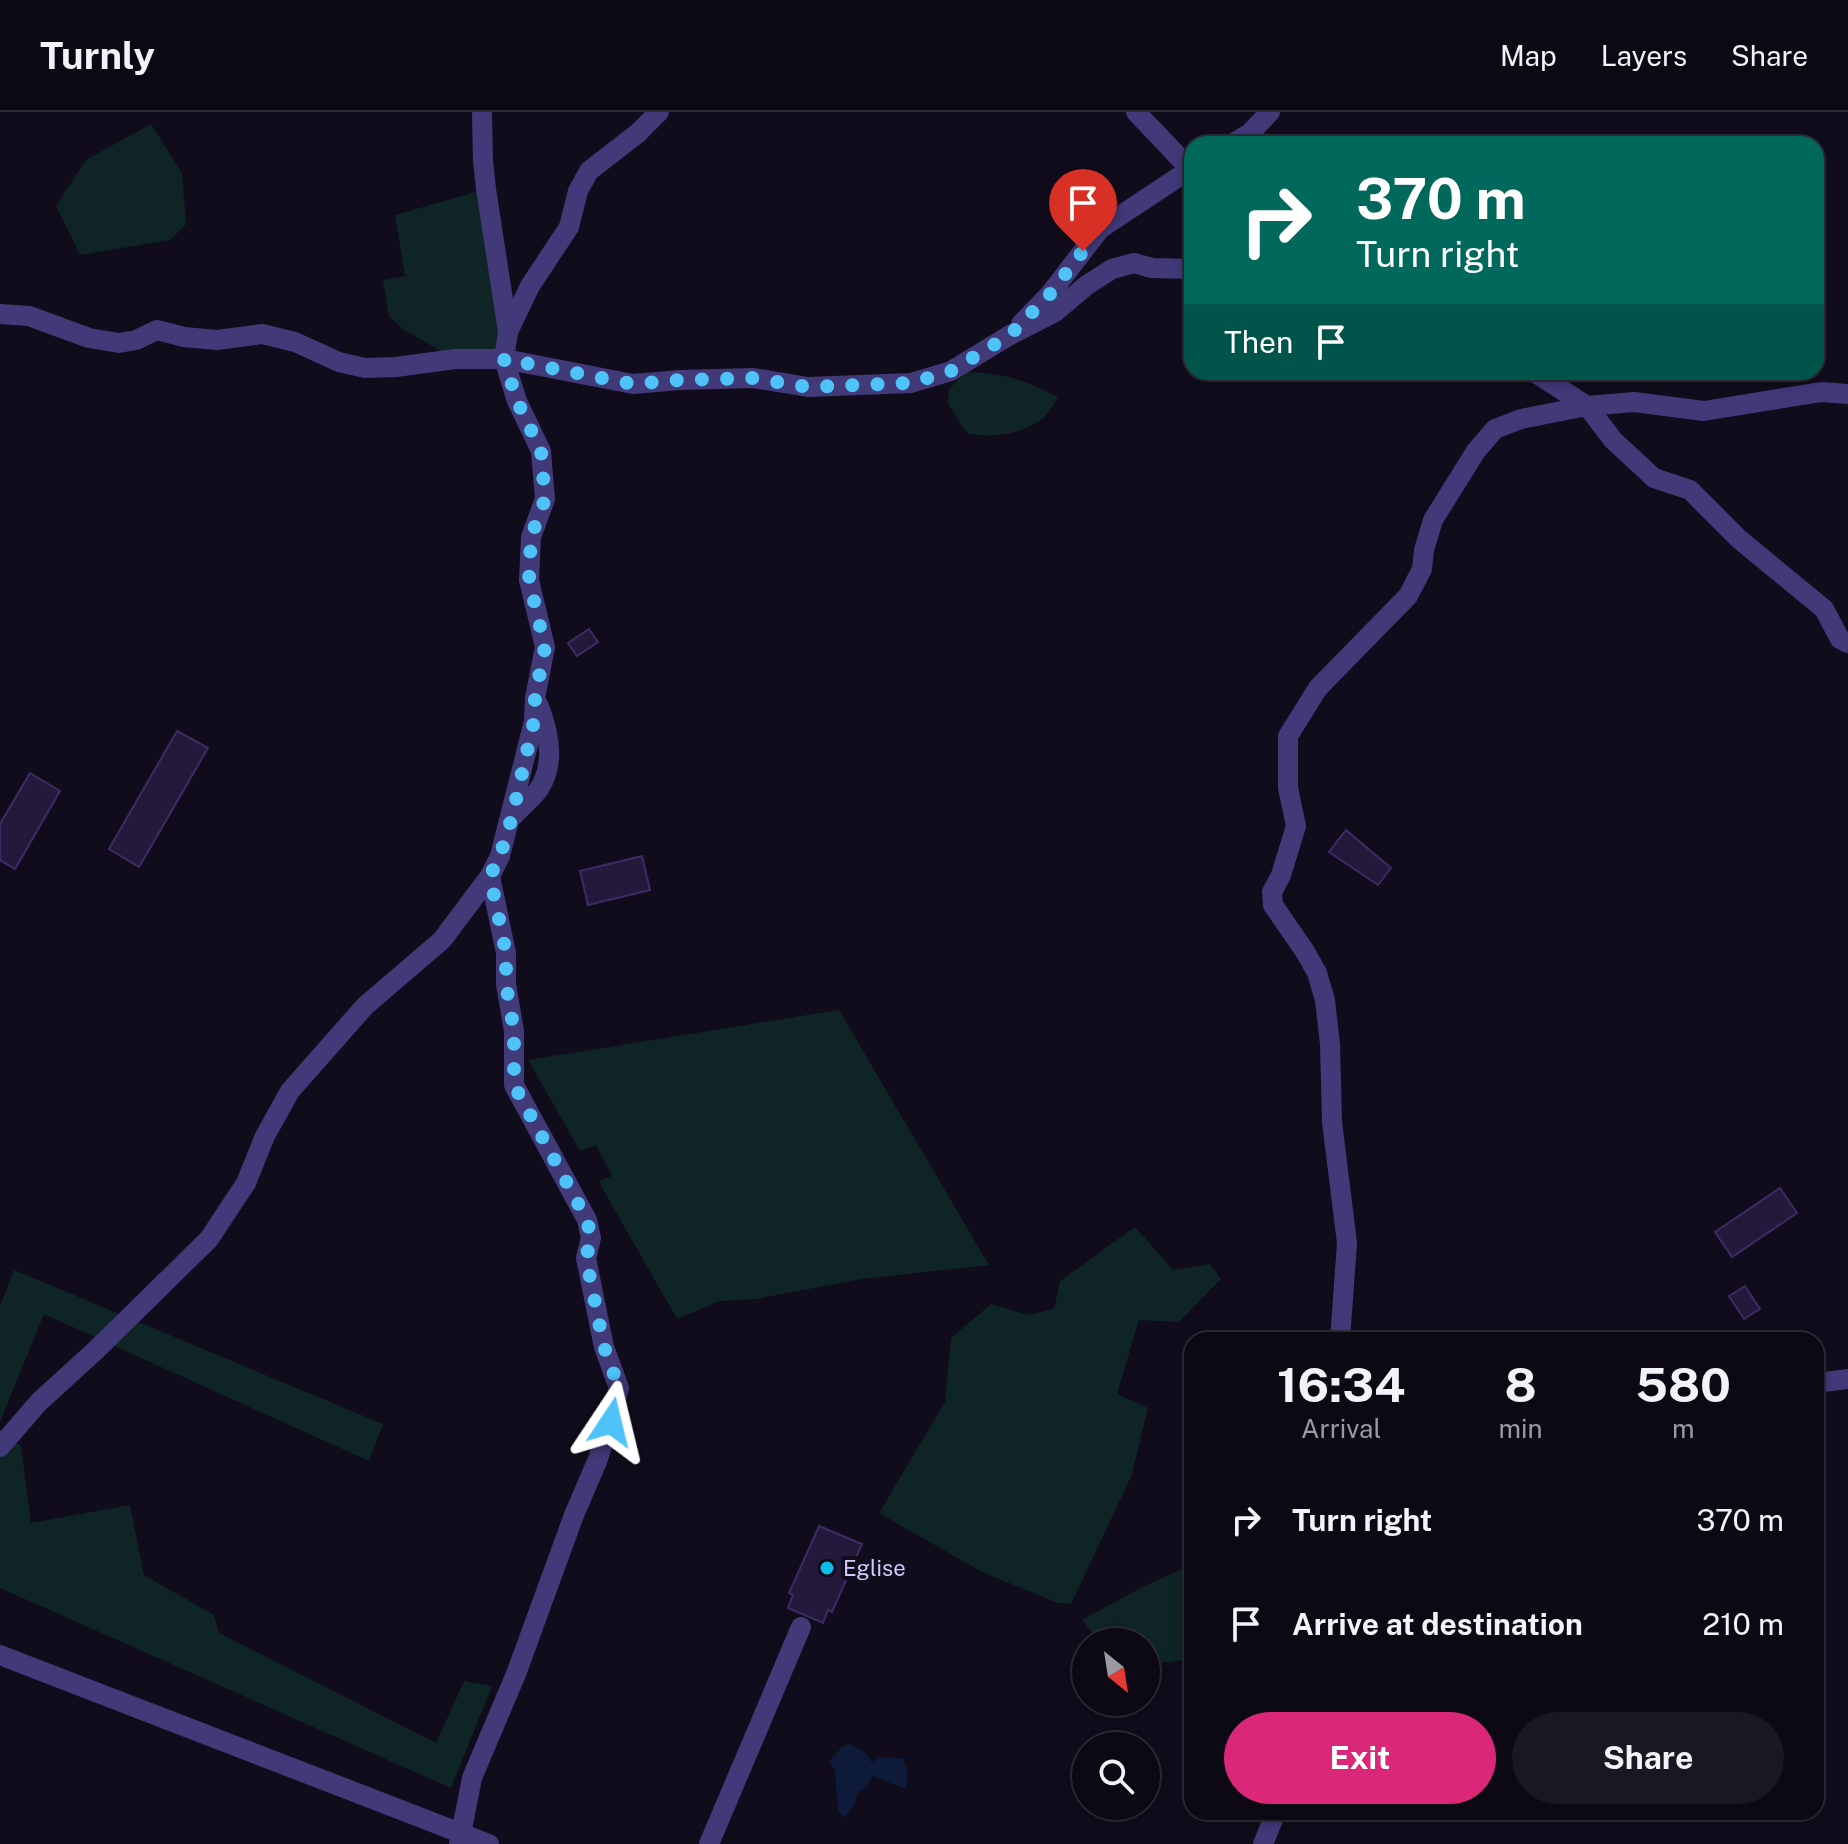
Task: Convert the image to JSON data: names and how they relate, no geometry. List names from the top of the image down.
{
  "places": ["Eglise"],
  "north": "bottom right",
  "page": {
    "header": "Turnly",
    "nav": ["Map", "Layers", "Share"],
    "turn": ["370 m", "Turn right"],
    "then": "Then",
    "eta": [
      "16:34",
      "Arrival",
      "8",
      "min",
      "580",
      "m"
    ],
    "list": [
      {
        "name": "Turn right",
        "value": "370 m"
      },
      {
        "name": "Arrive at destination",
        "value": "210 m"
      }
    ],
    "buttons": ["Exit", "Share"]
  }
}
